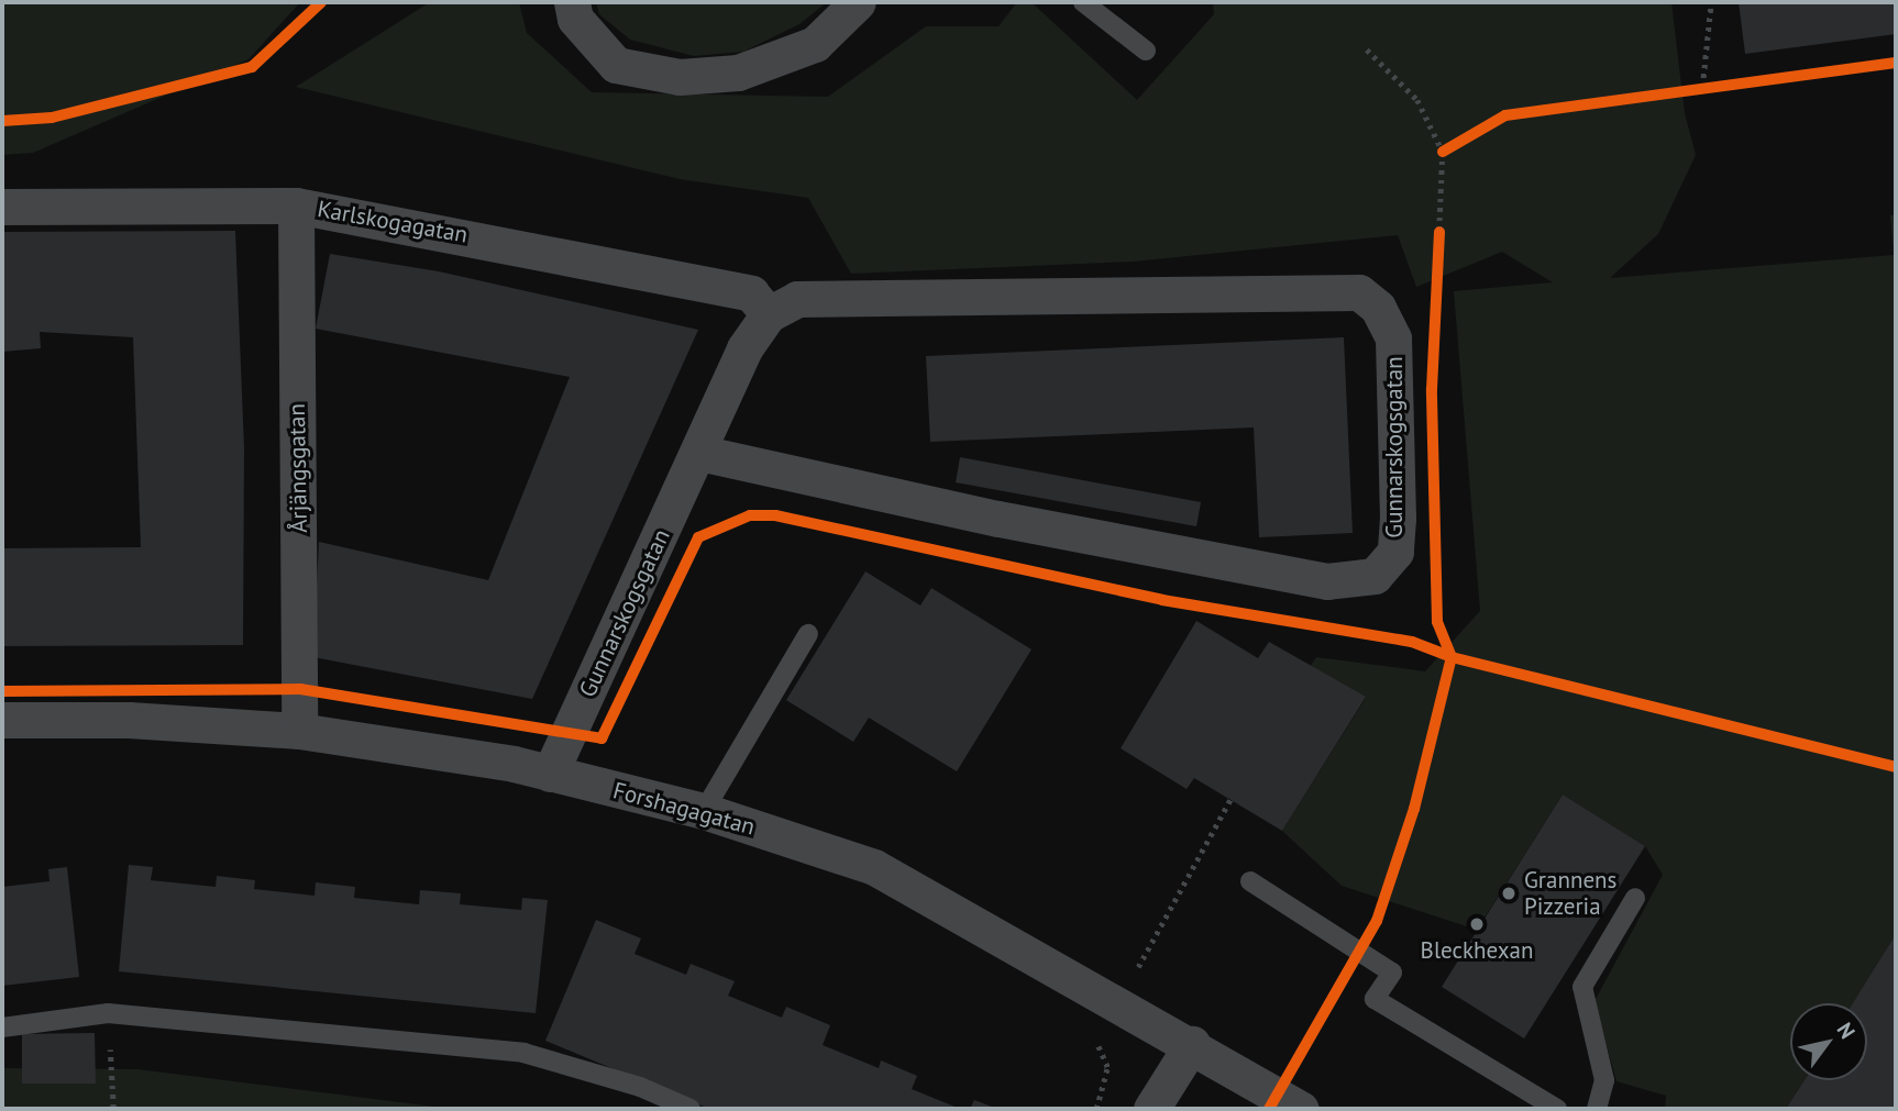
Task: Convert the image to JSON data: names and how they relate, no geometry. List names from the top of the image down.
{
  "streets": {
    "street": [
      "Karlskogagatan",
      "Gunnarskogsgatan",
      "Årjängsgatan",
      "Forshagagatan"
    ]
  },
  "crossings": [
    ["Karlskogagatan", "Gunnarskogsgatan"],
    ["Karlskogagatan", "Årjängsgatan"],
    ["Gunnarskogsgatan", "Forshagagatan"],
    ["Årjängsgatan", "Forshagagatan"]
  ],
  "places": ["Grannens Pizzeria", "Bleckhexan"],
  "north": "top right"
}
